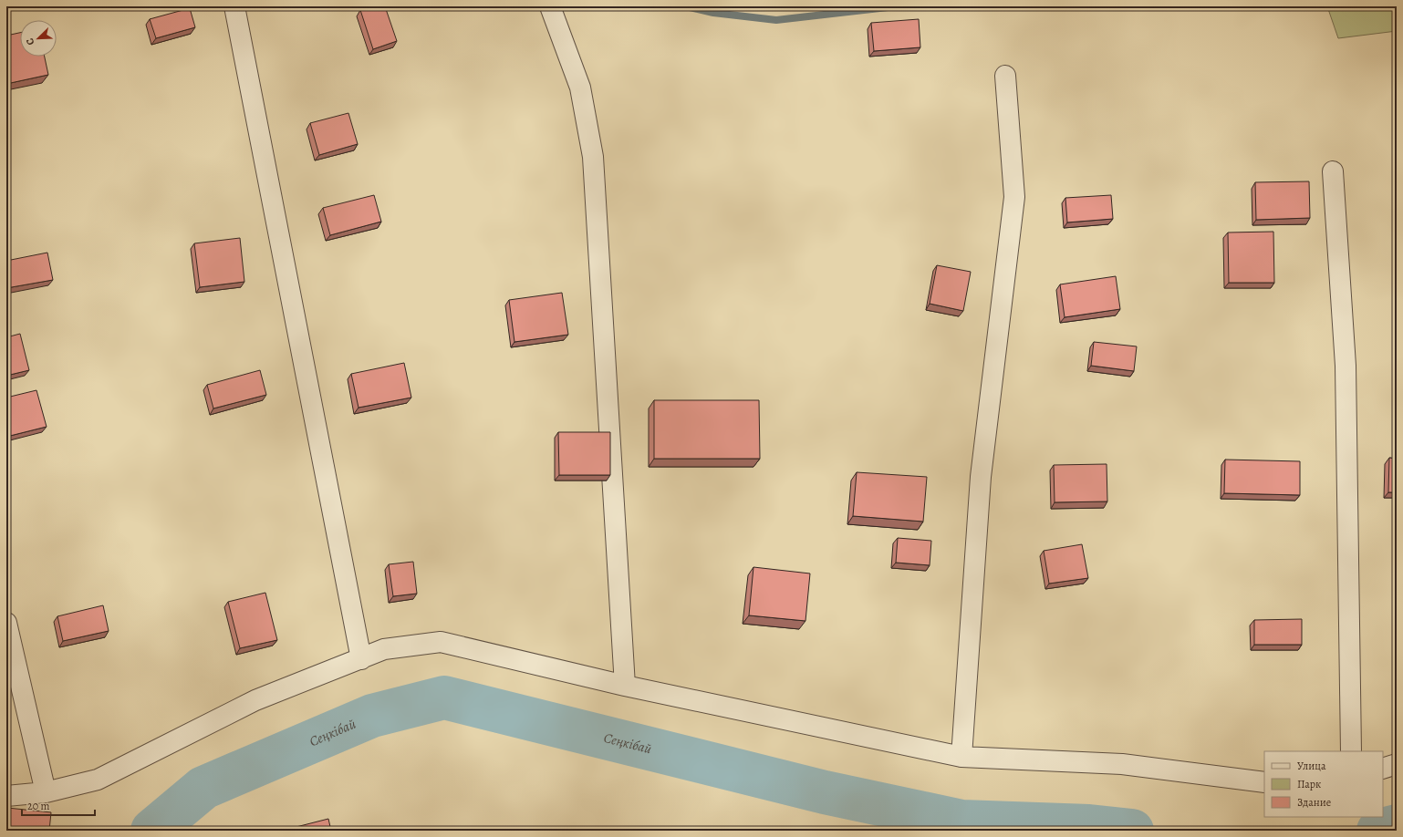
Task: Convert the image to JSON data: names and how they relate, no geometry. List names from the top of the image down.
{
  "water": ["Сеңкібай"],
  "legend": ["Улица", "Парк", "Здание"],
  "scale_bar": "20 m",
  "north": "bottom left"
}
